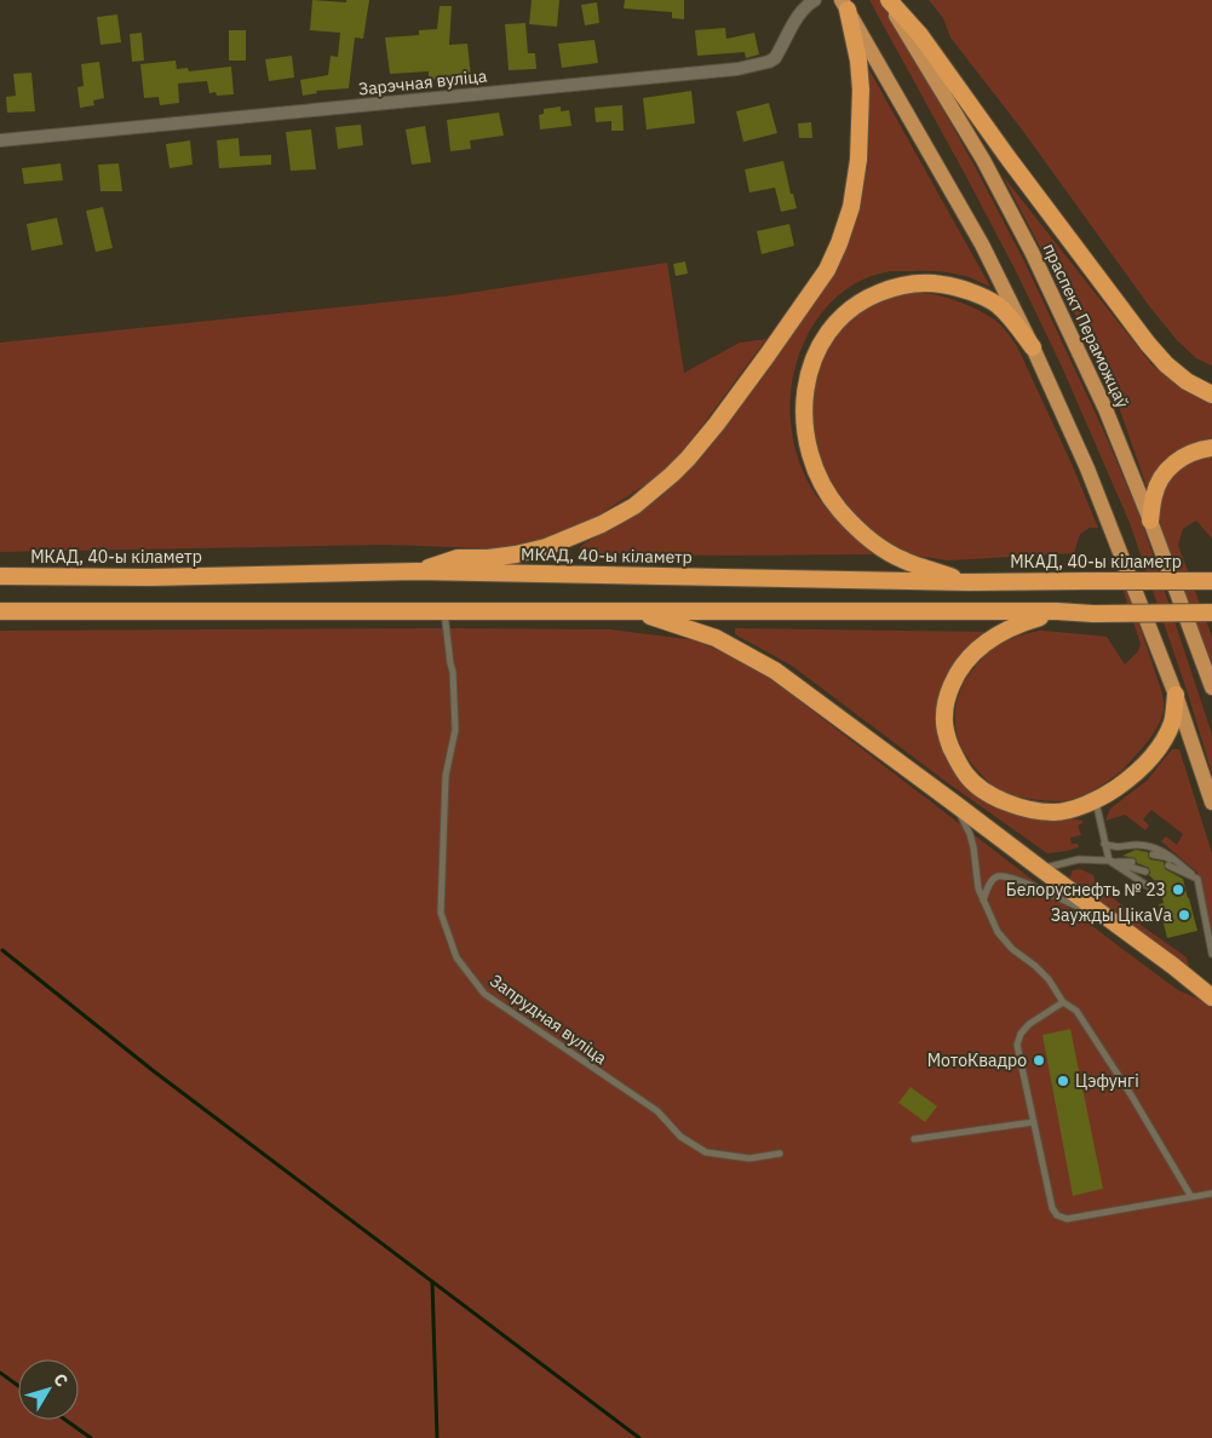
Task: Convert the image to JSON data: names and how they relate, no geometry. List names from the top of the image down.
{
  "streets": {
    "highway": ["МКАД, 40-ы кіламетр"],
    "main road": ["праспект Пераможцаў"],
    "street": ["Зарэчная вуліца"],
    "lane": ["Запрудная вуліца"]
  },
  "places": [
    "Белоруснефть № 23",
    "Заужды ЦікаVа",
    "МотоКвадро",
    "Цэфунгі"
  ],
  "north": "top right"
}
